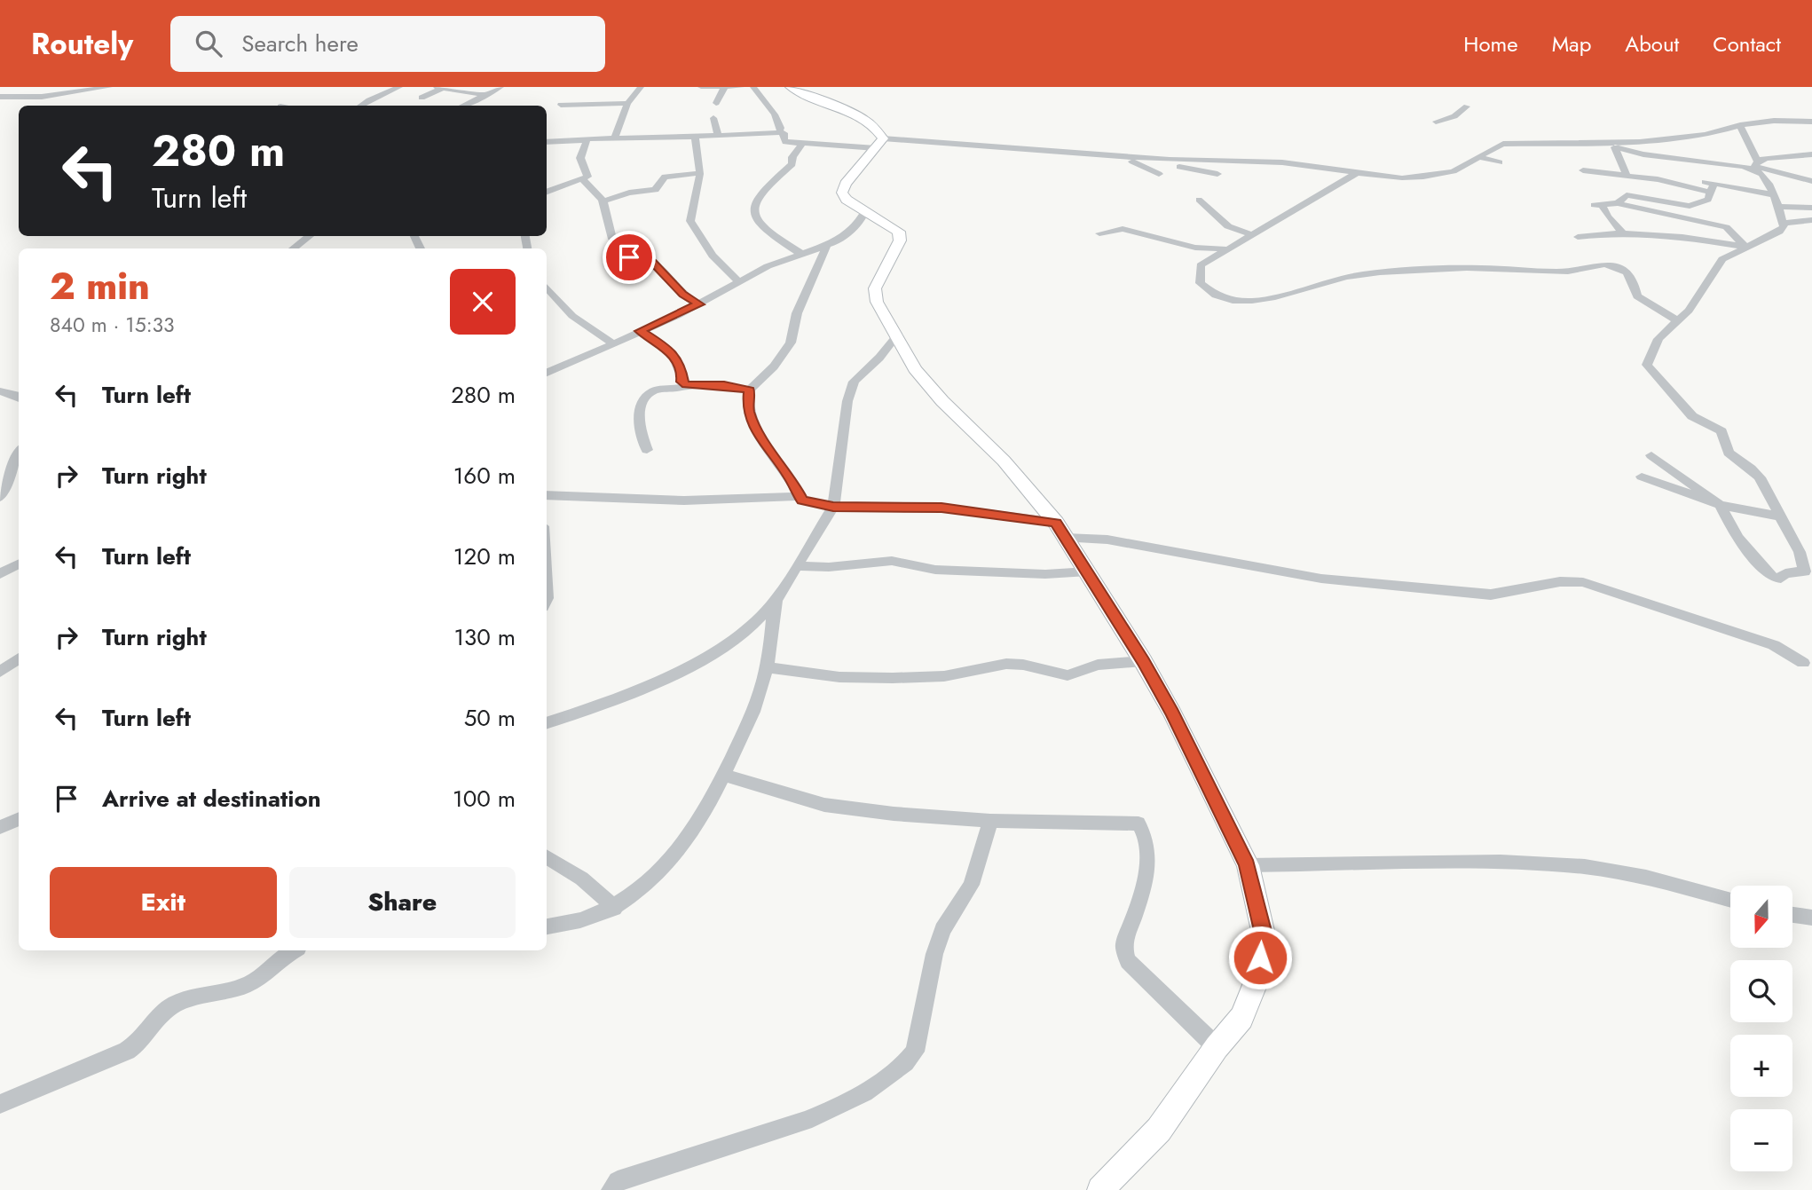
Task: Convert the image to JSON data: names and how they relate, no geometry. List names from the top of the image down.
{
  "north": "bottom",
  "page": {
    "header": "Routely",
    "search": "Search here",
    "nav": [
      "Home",
      "Map",
      "About",
      "Contact"
    ],
    "turn": ["280 m", "Turn left"],
    "heading": ["2 min", "840 m · 15:33"],
    "list": [
      {
        "name": "Turn left",
        "value": "280 m"
      },
      {
        "name": "Turn right",
        "value": "160 m"
      },
      {
        "name": "Turn left",
        "value": "120 m"
      },
      {
        "name": "Turn right",
        "value": "130 m"
      },
      {
        "name": "Turn left",
        "value": "50 m"
      },
      {
        "name": "Arrive at destination",
        "value": "100 m"
      }
    ],
    "buttons": ["Exit", "Share"],
    "map_buttons": ["+", "−"]
  }
}
